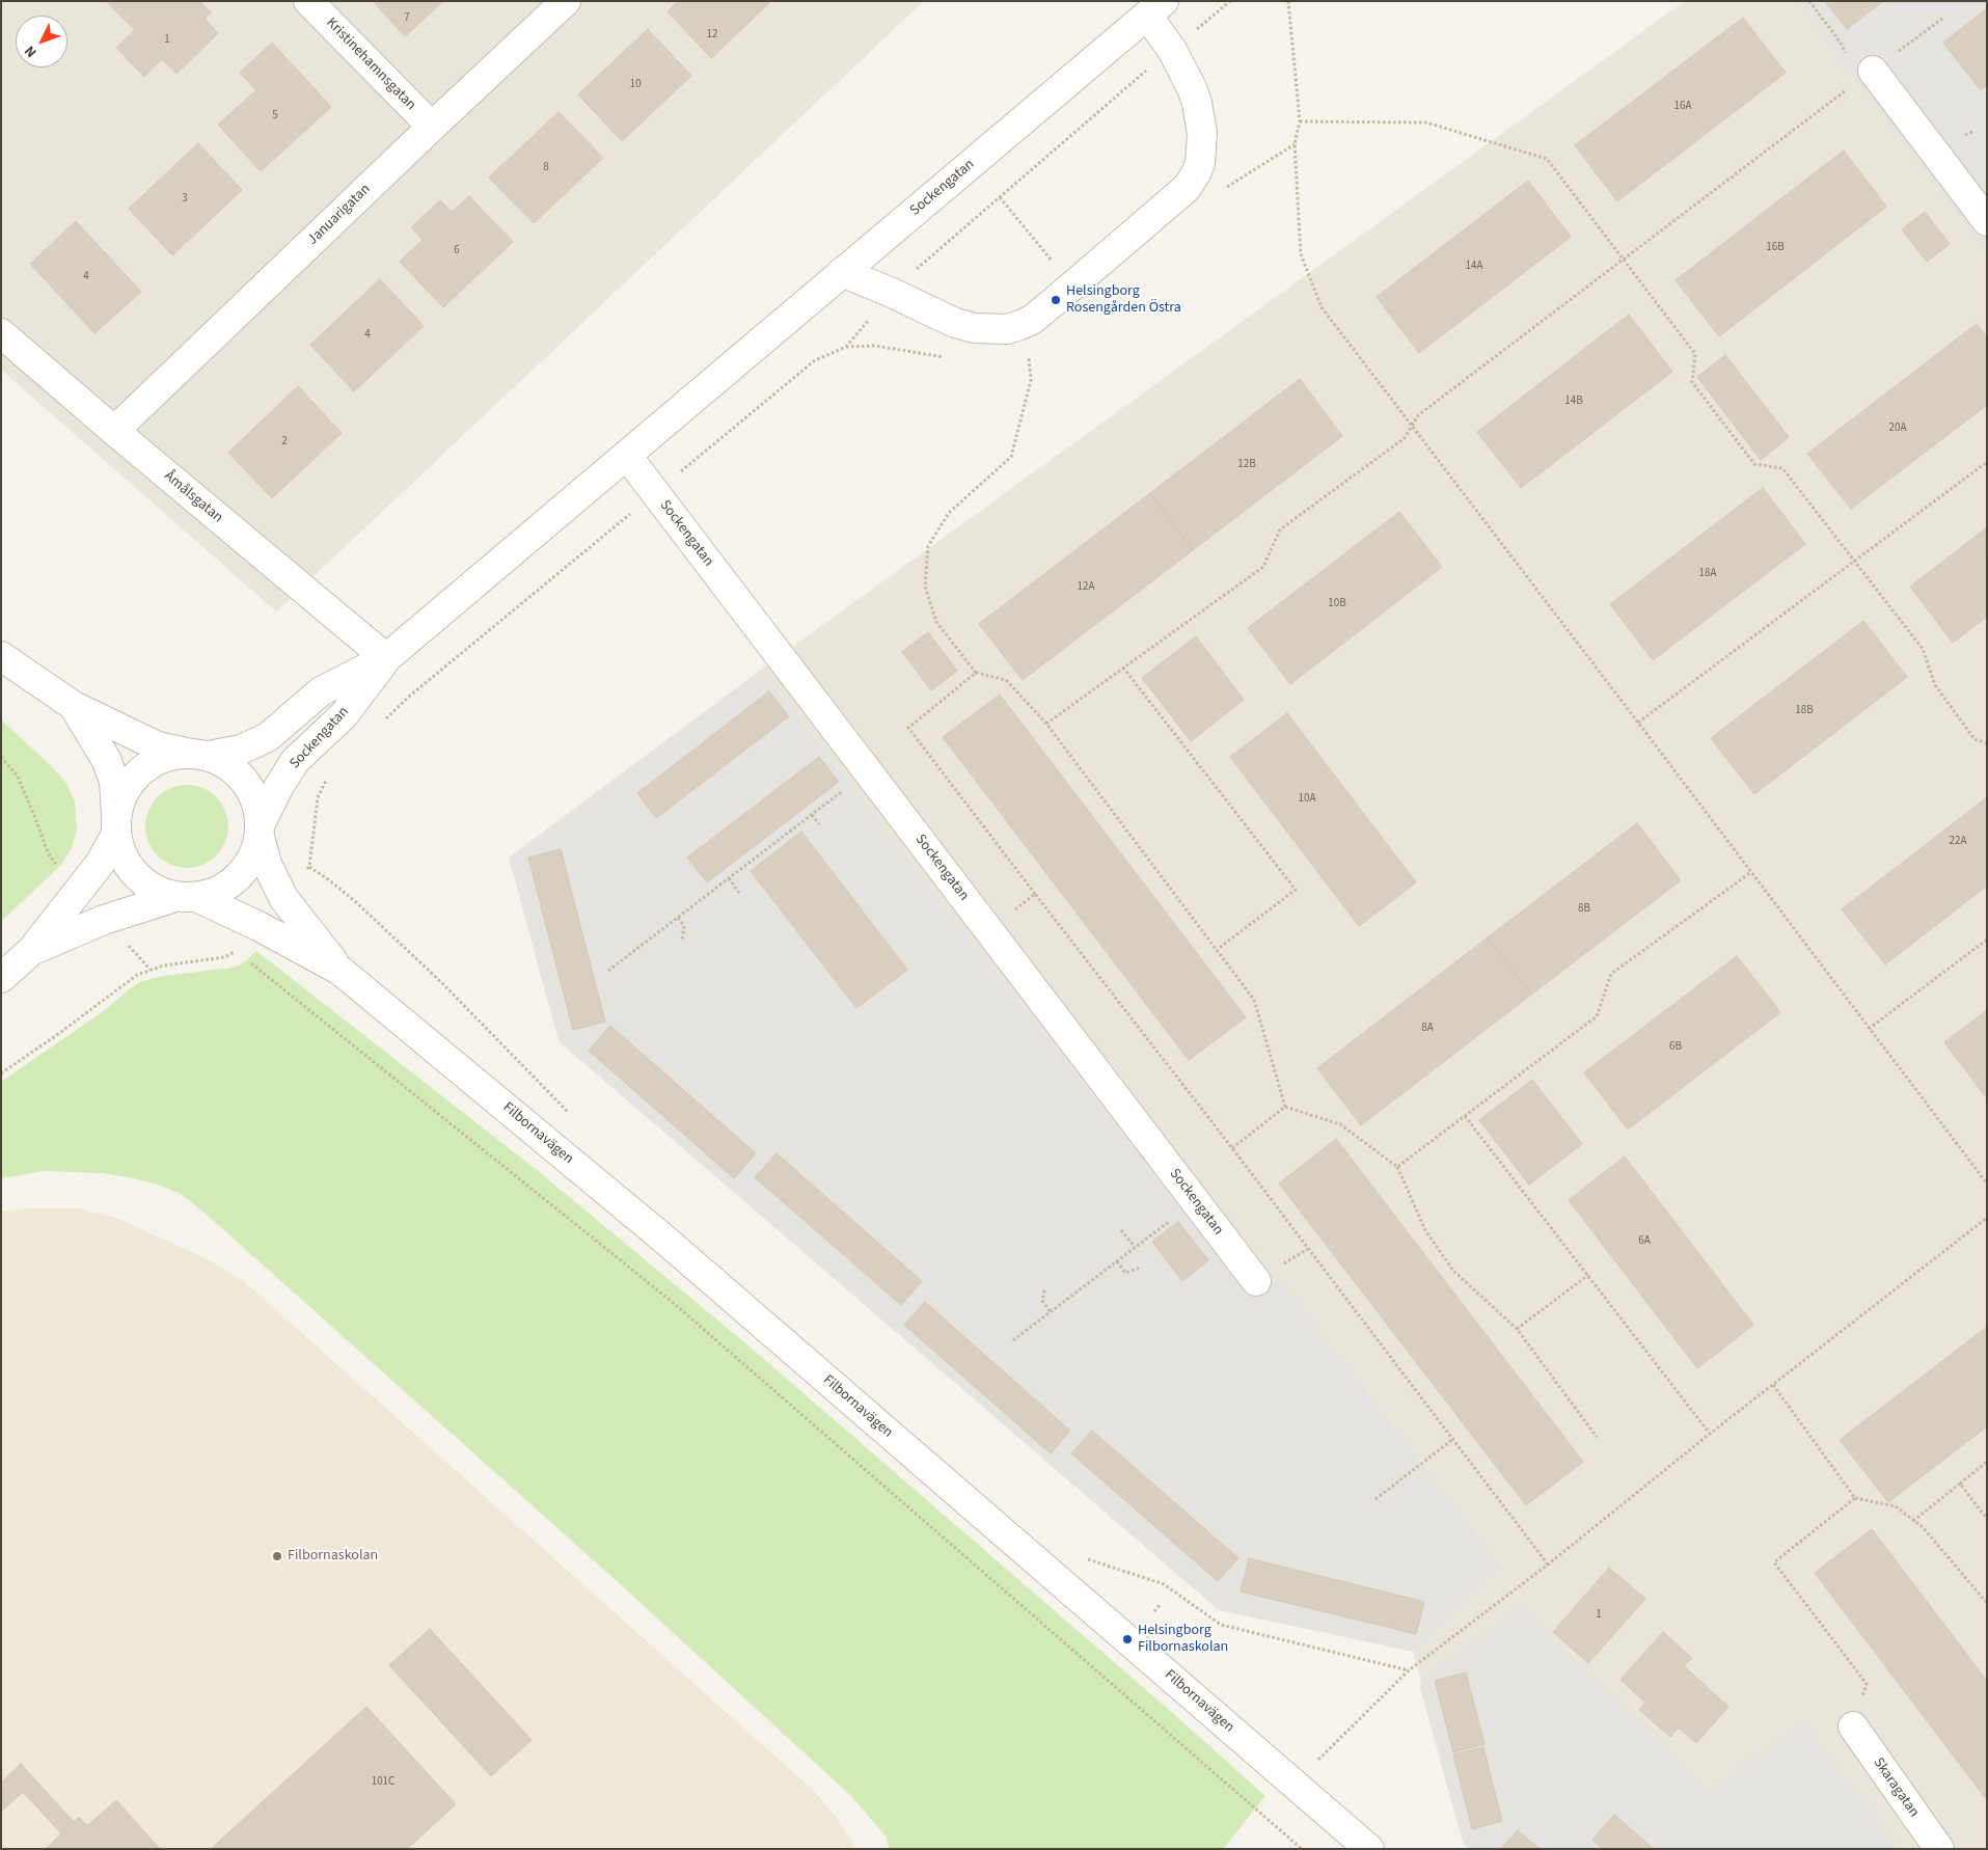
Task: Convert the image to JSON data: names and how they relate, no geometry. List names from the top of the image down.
{
  "streets": {
    "street": [
      "Kristinehamnsgatan",
      "Sockengatan",
      "Januarigatan",
      "Åmålsgatan",
      "Filbornavägen",
      "Skaragatan"
    ]
  },
  "crossings": [
    ["Kristinehamnsgatan", "Januarigatan"],
    ["Sockengatan", "Åmålsgatan"],
    ["Sockengatan", "Filbornavägen"],
    ["Januarigatan", "Åmålsgatan"]
  ],
  "places": ["Helsingborg Rosengården Östra", "Filbornaskolan", "Helsingborg Filbornaskolan"],
  "house_numbers": [
    "7",
    "12",
    "1",
    "10",
    "16A",
    "5",
    "8",
    "3",
    "16B",
    "6",
    "14A",
    "4",
    "4",
    "14B",
    "20A",
    "2",
    "12B",
    "18A",
    "12A",
    "10B",
    "18B",
    "10A",
    "22A",
    "8B",
    "8A",
    "6B",
    "6A",
    "1",
    "101C"
  ],
  "north": "bottom left"
}
